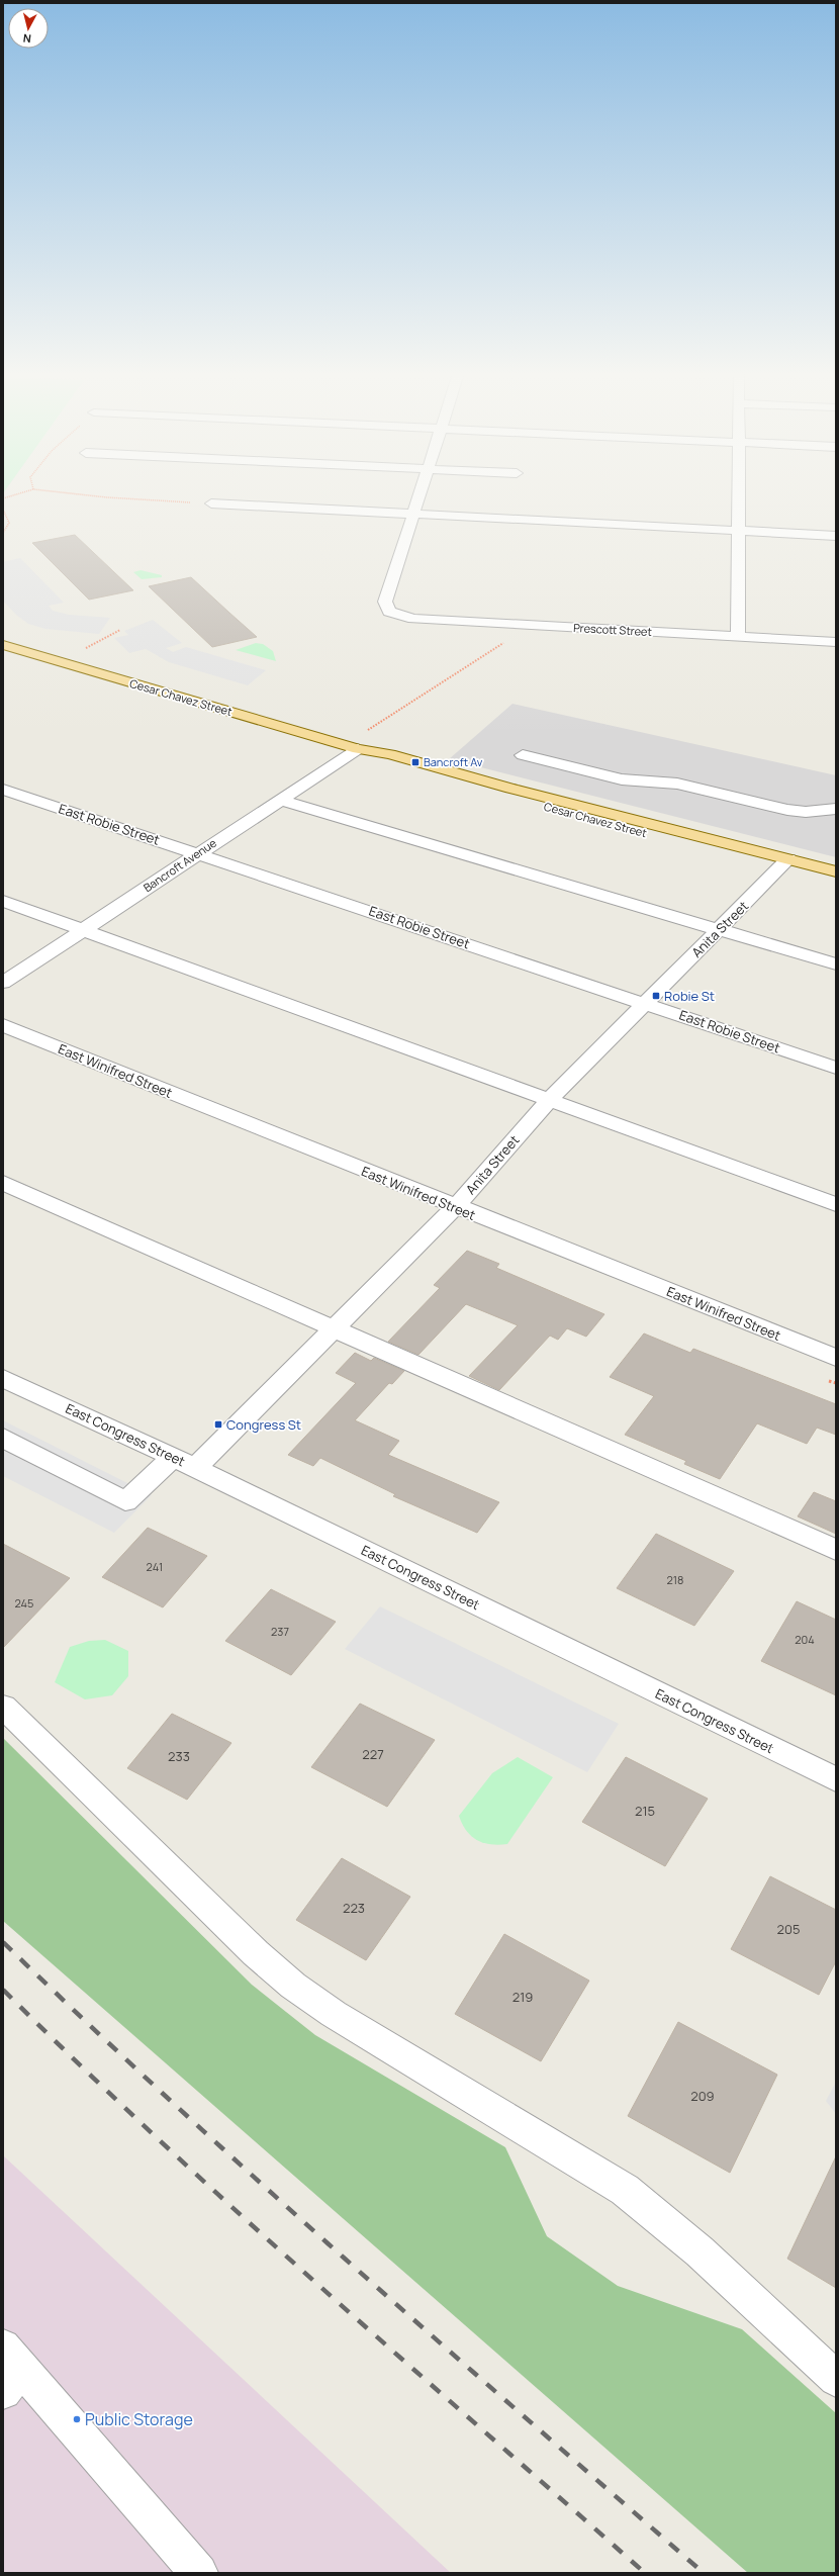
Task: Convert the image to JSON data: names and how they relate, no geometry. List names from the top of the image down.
{
  "streets": {
    "main road": ["Cesar Chavez Street"],
    "street": [
      "Prescott Street",
      "East Robie Street",
      "Bancroft Avenue",
      "Anita Street",
      "East Winifred Street",
      "East Congress Street"
    ]
  },
  "crossings": [
    ["Cesar Chavez Street", "Bancroft Avenue"],
    ["Cesar Chavez Street", "Anita Street"],
    ["East Robie Street", "Bancroft Avenue"],
    ["East Robie Street", "Anita Street"],
    ["Anita Street", "East Winifred Street"],
    ["Anita Street", "East Congress Street"]
  ],
  "places": {
    "transit": ["Bancroft Av", "Robie St", "Congress St"],
    "other": ["Public Storage"]
  },
  "house_numbers": [
    "241",
    "218",
    "245",
    "237",
    "204",
    "227",
    "233",
    "215",
    "223",
    "205",
    "219",
    "209"
  ],
  "north": "bottom"
}
